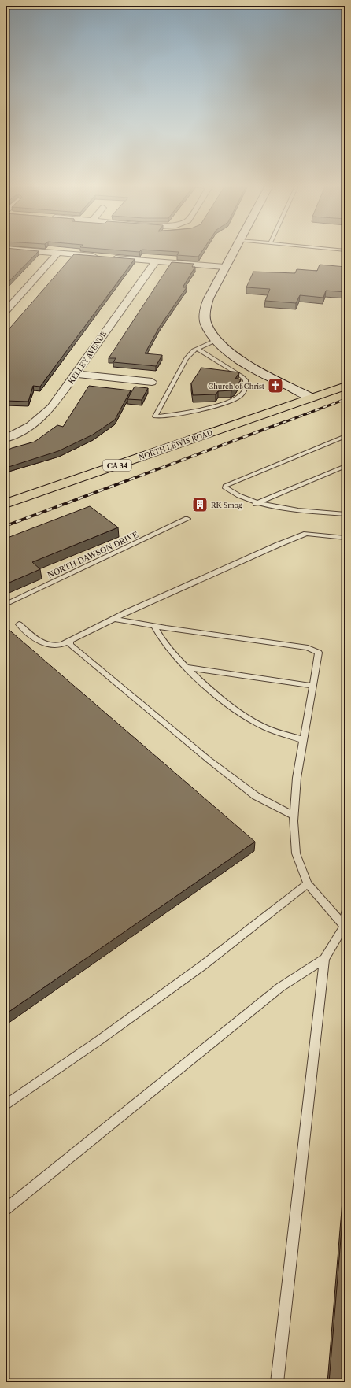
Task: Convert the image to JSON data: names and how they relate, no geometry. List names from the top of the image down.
{
  "streets": {
    "main road": ["NORTH LEWIS ROAD", "CA 34"],
    "street": ["KELLEY AVENUE"],
    "lane": ["NORTH DAWSON DRIVE"]
  },
  "places": {
    "church": ["Church of Christ"],
    "building": ["RK Smog"]
  }
}
